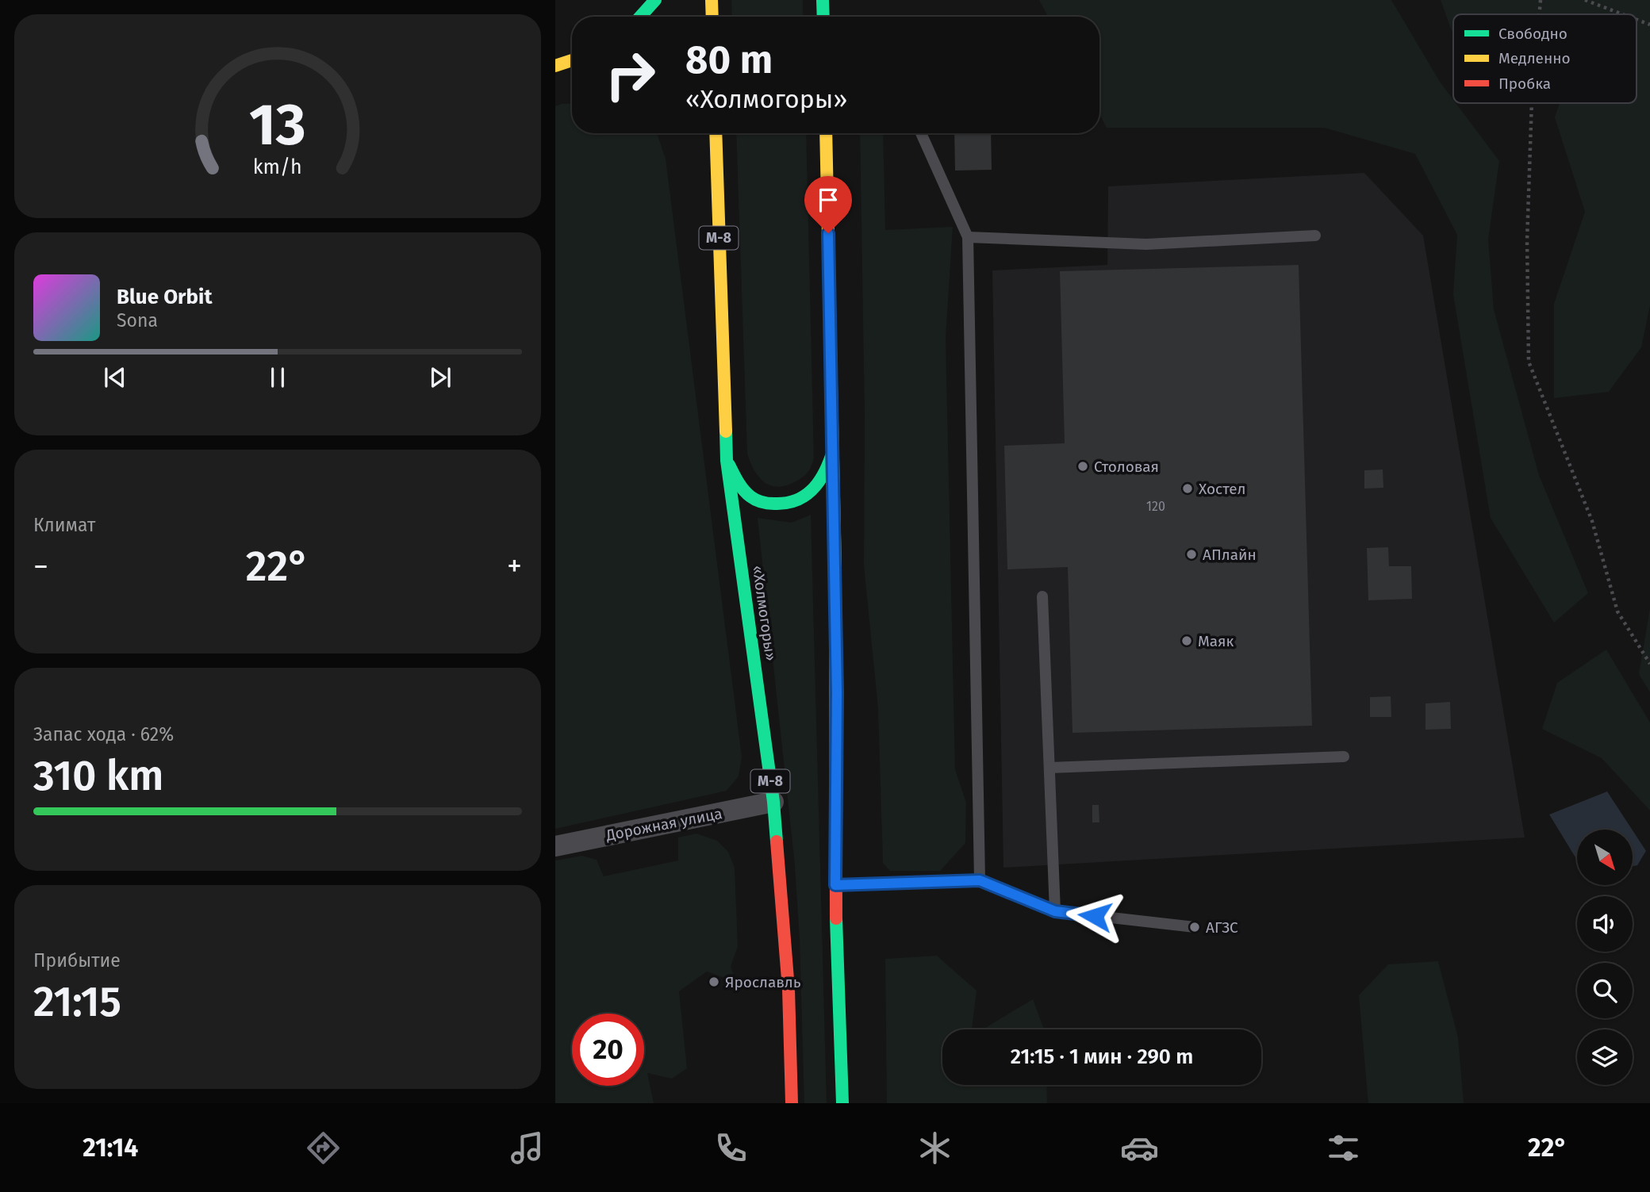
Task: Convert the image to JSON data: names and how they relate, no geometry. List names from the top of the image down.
{
  "streets": {
    "highway": ["М-8", "«Холмогоры»"],
    "street": ["Дорожная улица"]
  },
  "crossings": [
    ["«Холмогоры»", "Дорожная улица"]
  ],
  "places": [
    "Столовая",
    "Хостел",
    "АПлайн",
    "Маяк",
    "АГЗС",
    "Ярославль"
  ],
  "house_numbers": ["120"],
  "legend": ["Свободно", "Медленно", "Пробка"],
  "north": "bottom right",
  "page": {
    "turn": ["80 m", "«Холмогоры»"],
    "song": ["Blue Orbit", "Sona"],
    "tile": [
      "Климат",
      ["Запас хода · 62%", "310 km"],
      ["Прибытие", "21:15"]
    ],
    "heat": ["−", "22°", "+"],
    "limit": "20",
    "trip": "21:15 · 1 мин · 290 m",
    "tabs": ["21:14", "22°"],
    "gauge": ["13", "km/h"]
  }
}
